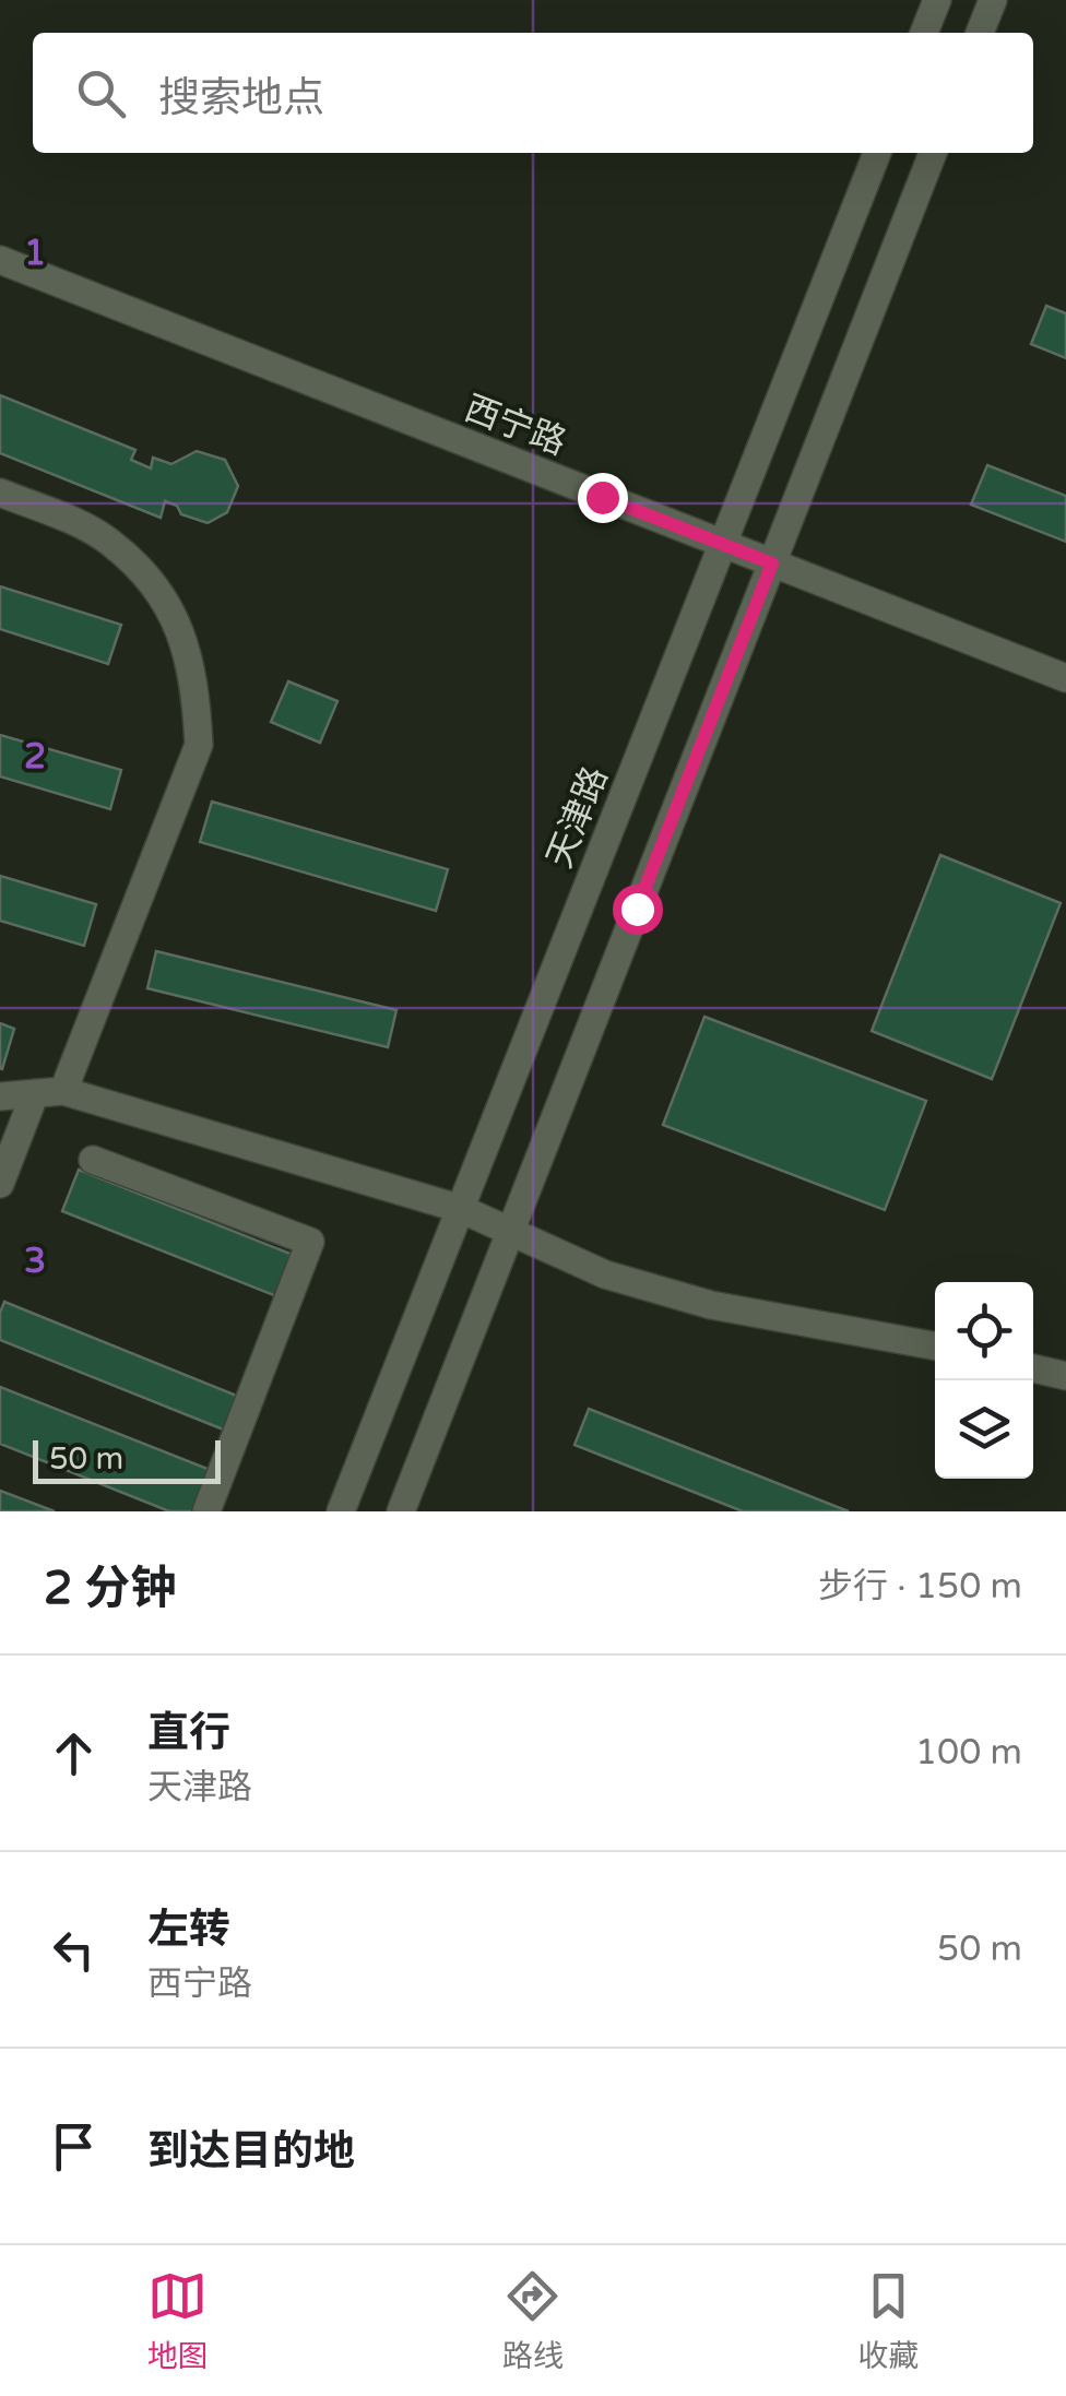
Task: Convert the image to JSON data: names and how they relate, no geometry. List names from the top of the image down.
{
  "streets": {
    "street": ["西宁路", "天津路"]
  },
  "crossings": [
    ["西宁路", "天津路"]
  ],
  "scale_bar": "50 m",
  "page": {
    "search": "搜索地点",
    "scale": "50 m",
    "heading": ["2 分钟", "步行 · 150 m"],
    "list": [
      ["直行", "天津路", "100 m"],
      ["左转", "西宁路", "50 m"],
      "到达目的地"
    ],
    "nav": ["地图", "路线", "收藏"]
  },
  "grid": {
    "rows": ["1", "2", "3"]
  }
}
